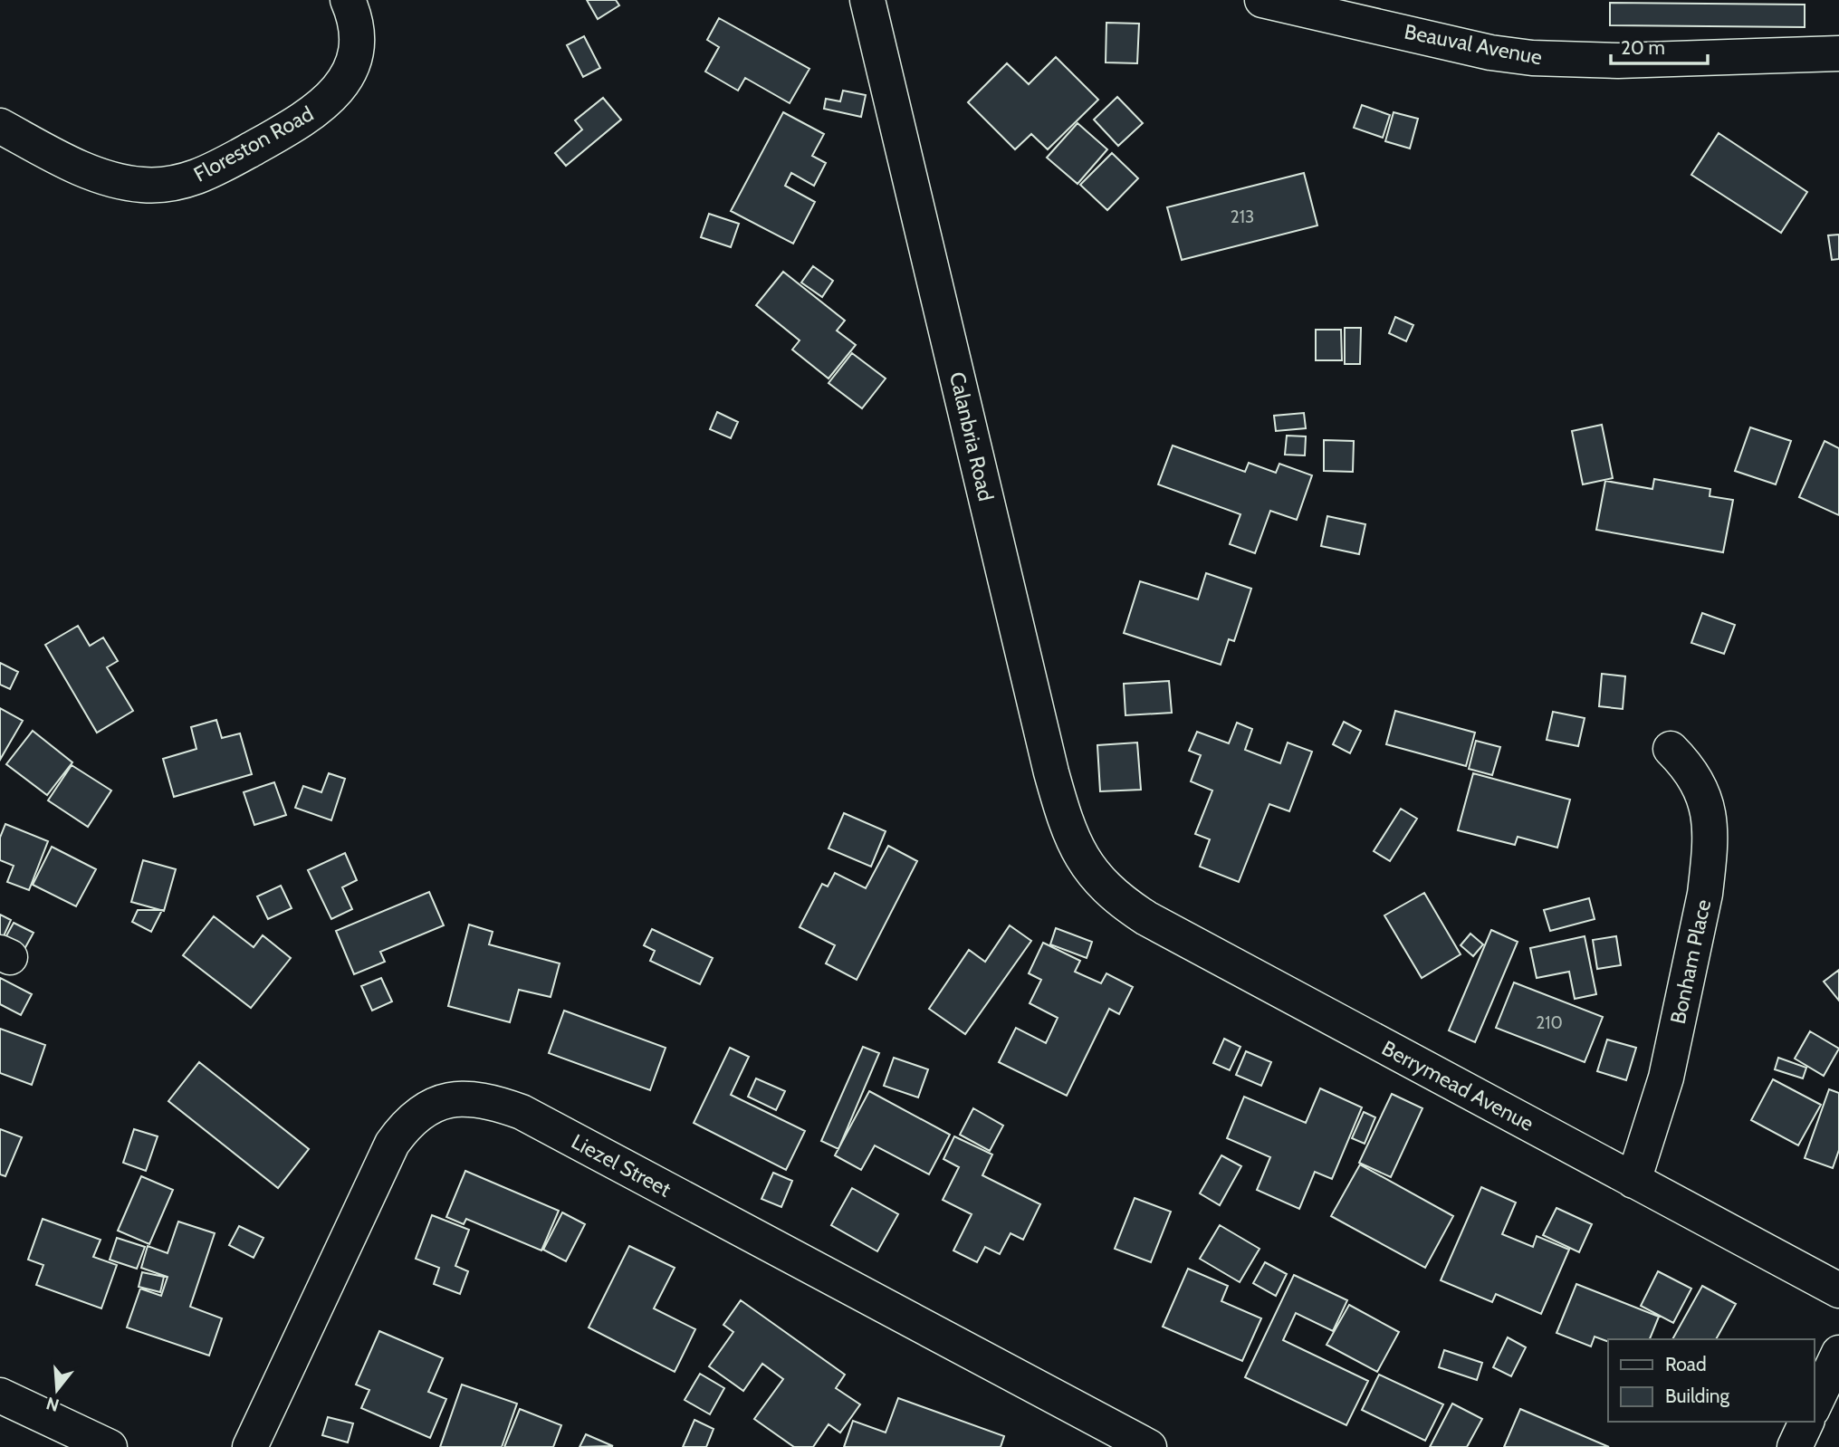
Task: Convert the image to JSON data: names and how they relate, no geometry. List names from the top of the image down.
{
  "streets": {
    "street": [
      "Beauval Avenue",
      "Floreston Road",
      "Calanbria Road",
      "Bonham Place",
      "Berrymead Avenue",
      "Liezel Street"
    ]
  },
  "crossings": [
    ["Calanbria Road", "Berrymead Avenue"],
    ["Bonham Place", "Berrymead Avenue"]
  ],
  "house_numbers": ["213", "210"],
  "legend": ["Road", "Building"],
  "scale_bar": "20 m",
  "north": "bottom"
}
